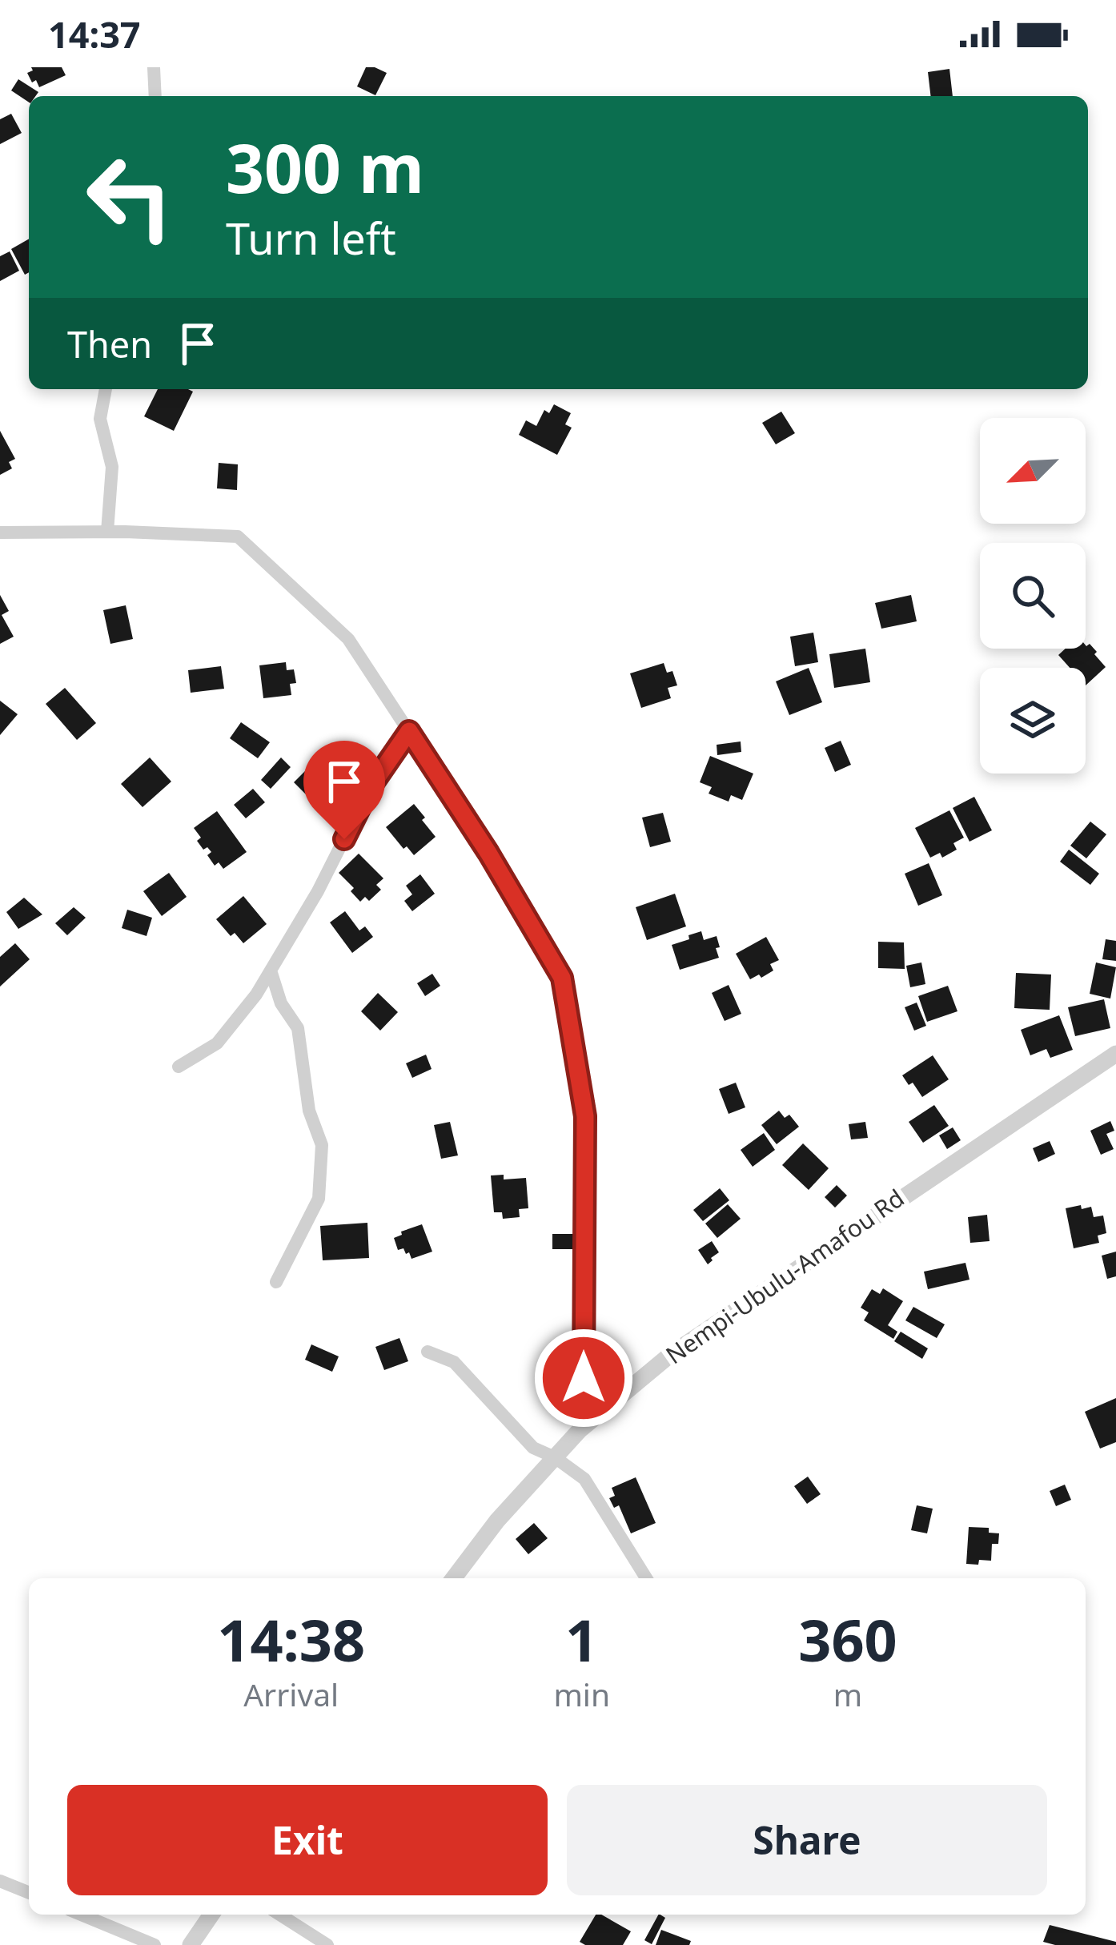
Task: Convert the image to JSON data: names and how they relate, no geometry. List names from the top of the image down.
{
  "streets": {
    "street": ["Nempi-Ubulu-Amafou Rd"]
  },
  "north": "bottom left",
  "page": {
    "status": "14:37",
    "turn": ["300 m", "Turn left"],
    "then": "Then",
    "eta": [
      "14:38",
      "Arrival",
      "1",
      "min",
      "360",
      "m"
    ],
    "buttons": ["Exit", "Share"]
  }
}
